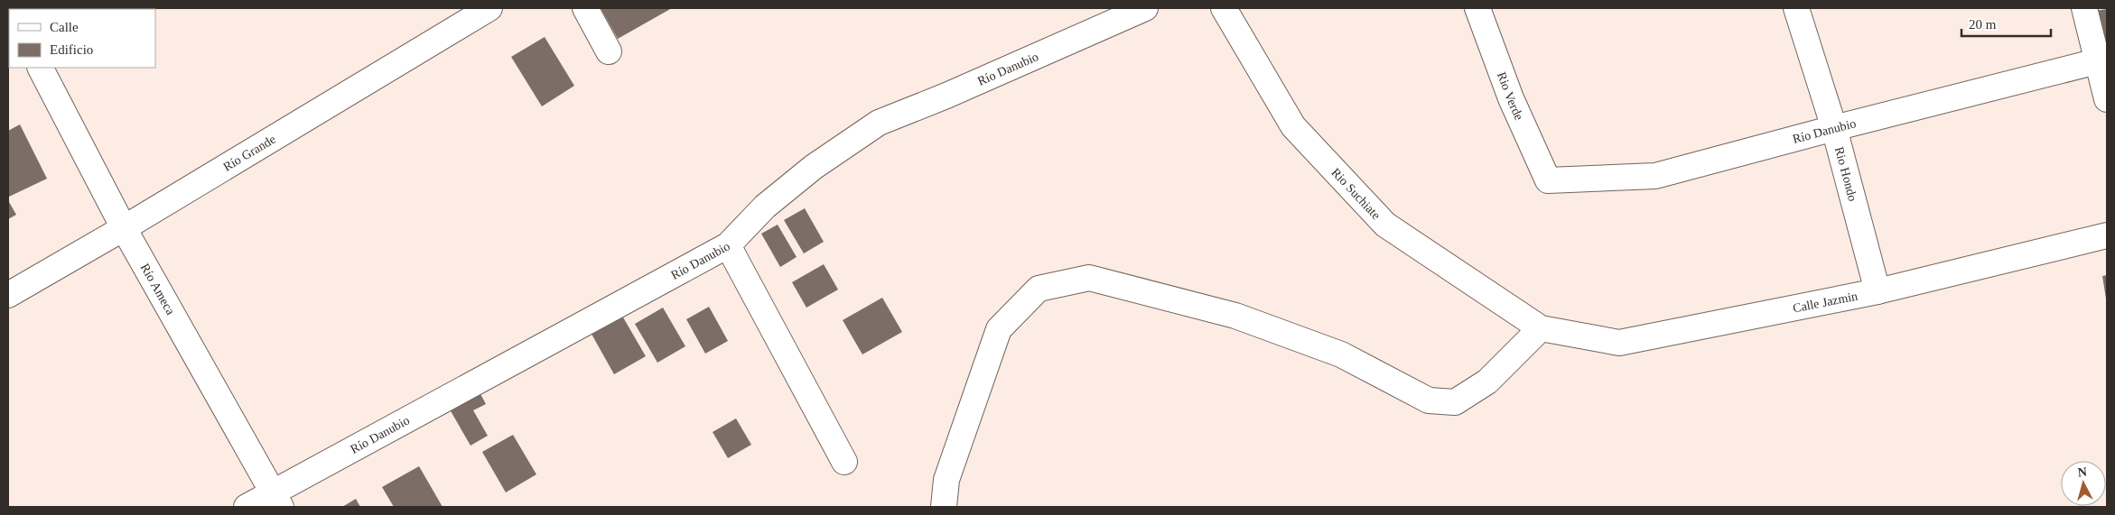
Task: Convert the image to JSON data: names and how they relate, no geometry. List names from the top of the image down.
{
  "streets": {
    "street": [
      "Río Danubio",
      "Rio Verde",
      "Río Grande",
      "Rio Hondo",
      "Rio Suchiate",
      "Río Ameca",
      "Calle Jazmin"
    ]
  },
  "crossings": [
    ["Río Danubio", "Rio Verde"],
    ["Río Danubio", "Rio Hondo"],
    ["Río Danubio", "Río Ameca"],
    ["Río Grande", "Río Ameca"],
    ["Rio Hondo", "Calle Jazmin"],
    ["Rio Suchiate", "Calle Jazmin"]
  ],
  "legend": ["Calle", "Edificio"],
  "scale_bar": "20 m",
  "north": "top"
}
